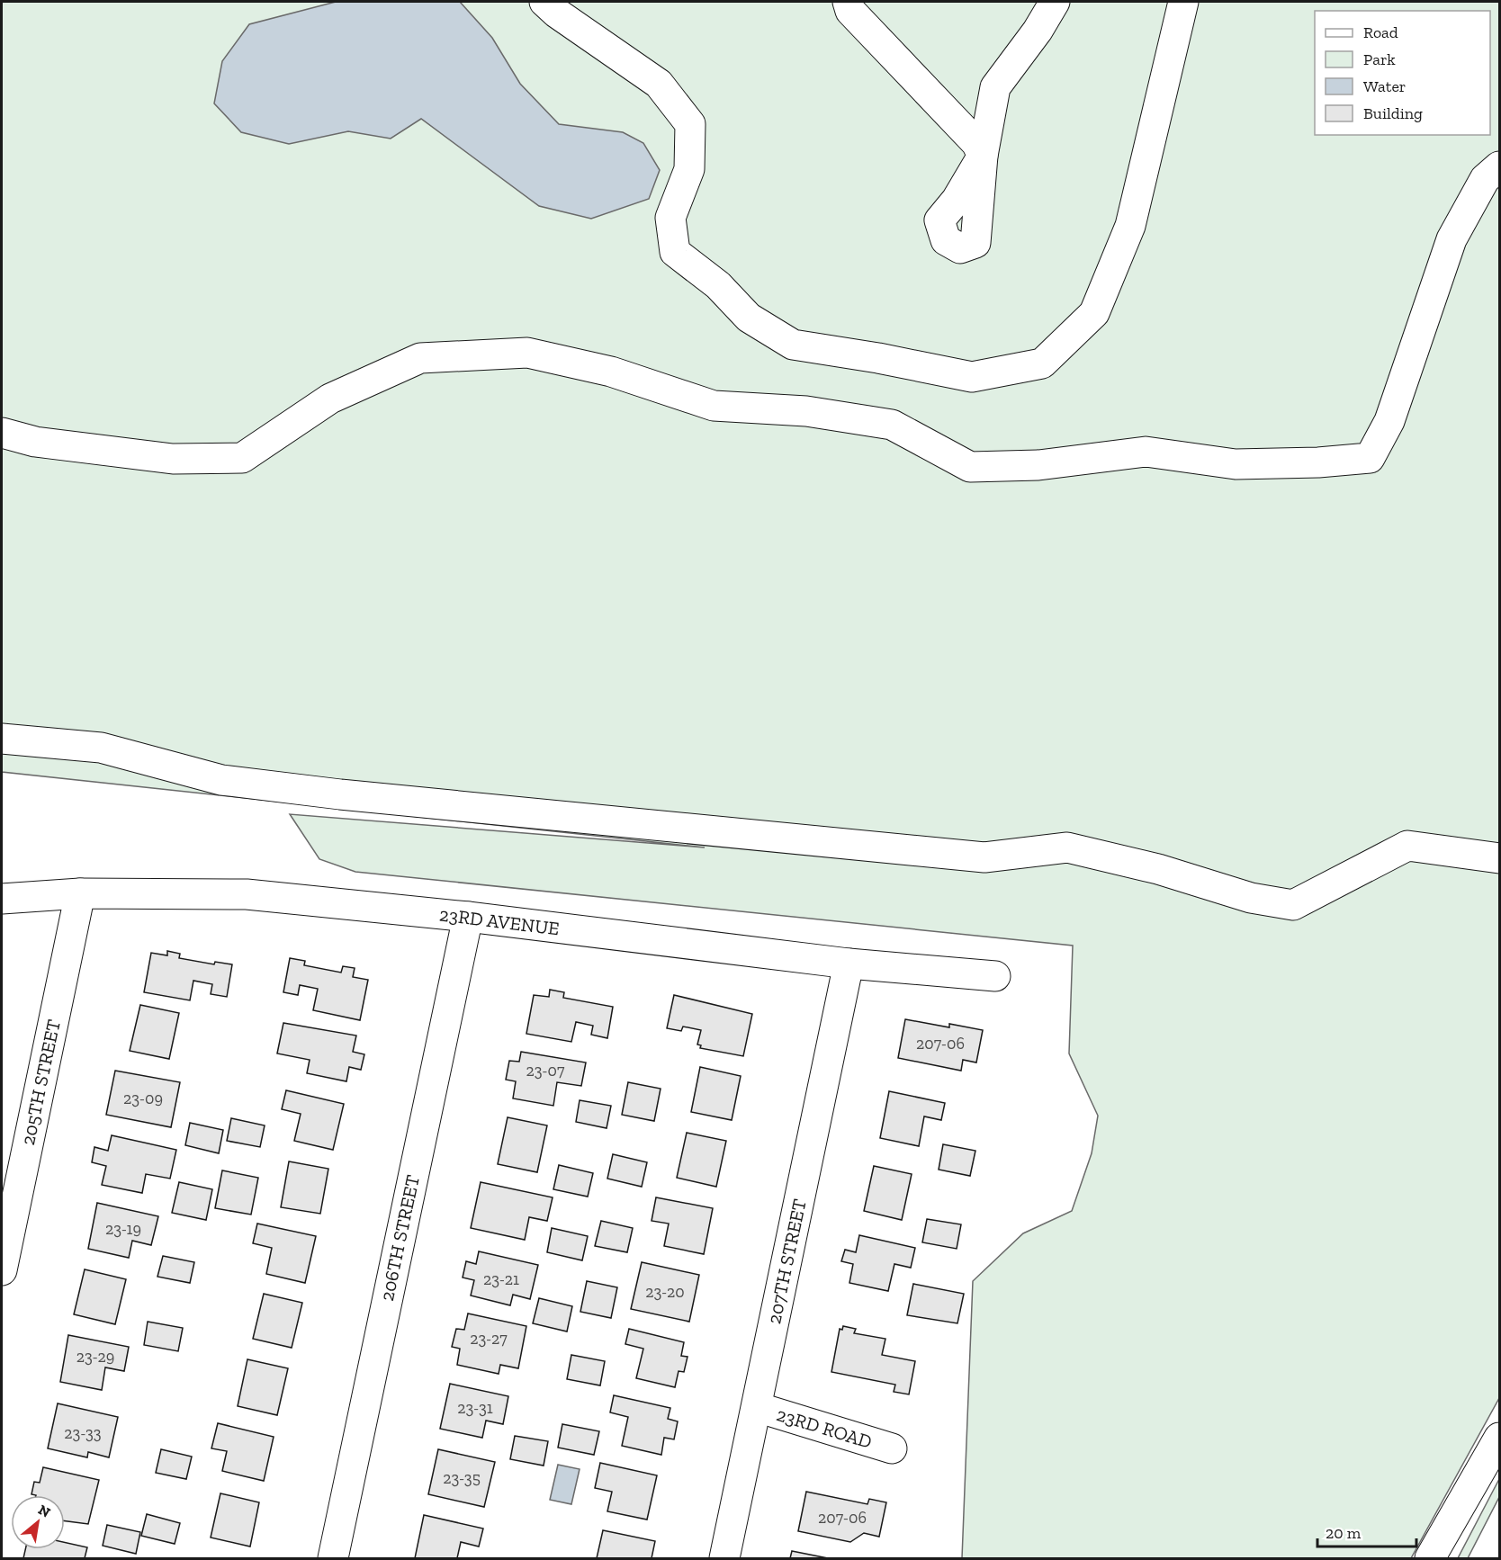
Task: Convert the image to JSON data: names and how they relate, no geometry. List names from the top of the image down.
{
  "streets": {
    "main road": [
      "23RD AVENUE",
      "205TH STREET",
      "206TH STREET",
      "207TH STREET",
      "23RD ROAD"
    ]
  },
  "crossings": [
    ["23RD AVENUE", "205TH STREET"],
    ["23RD AVENUE", "206TH STREET"],
    ["23RD AVENUE", "207TH STREET"],
    ["207TH STREET", "23RD ROAD"]
  ],
  "house_numbers": [
    "207-06",
    "23-07",
    "23-09",
    "23-19",
    "23-21",
    "23-20",
    "23-27",
    "23-29",
    "23-31",
    "23-33",
    "23-35",
    "207-06"
  ],
  "legend": [
    "Road",
    "Park",
    "Water",
    "Building"
  ],
  "scale_bar": "20 m",
  "north": "top right"
}
